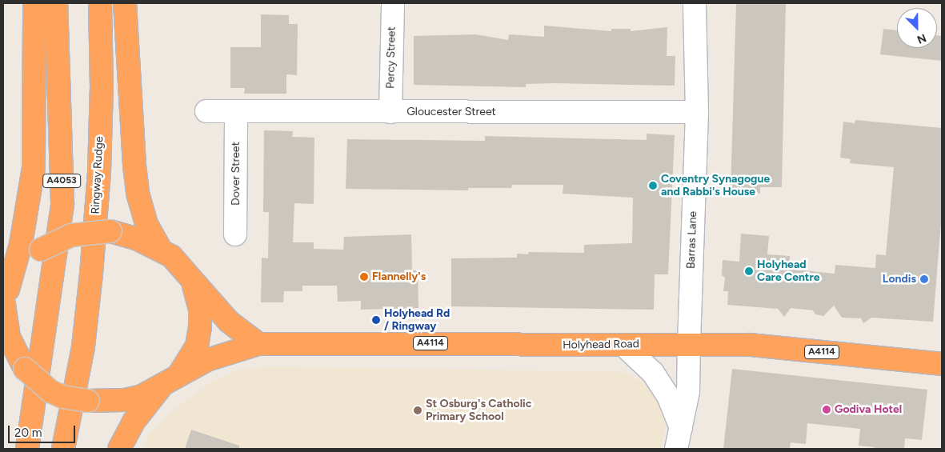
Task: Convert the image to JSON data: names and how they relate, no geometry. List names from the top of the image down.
{
  "streets": {
    "highway": [
      "Ringway Rudge",
      "A4053",
      "A4114",
      "Holyhead Road"
    ],
    "street": [
      "Percy Street",
      "Gloucester Street",
      "Dover Street",
      "Barras Lane"
    ]
  },
  "crossings": [
    ["Percy Street", "Gloucester Street"],
    ["Gloucester Street", "Dover Street"],
    ["Gloucester Street", "Barras Lane"],
    ["Barras Lane", "Holyhead Road"],
    ["A4114", "Holyhead Road"]
  ],
  "places": [
    "Coventry Synagogue and Rabbi's House",
    "Holyhead Care Centre",
    "Flannelly's",
    "Londis",
    "Holyhead Rd / Ringway",
    "Godiva Hotel",
    "St Osburg's Catholic Primary School"
  ],
  "scale_bar": "20 m",
  "north": "bottom right"
}
